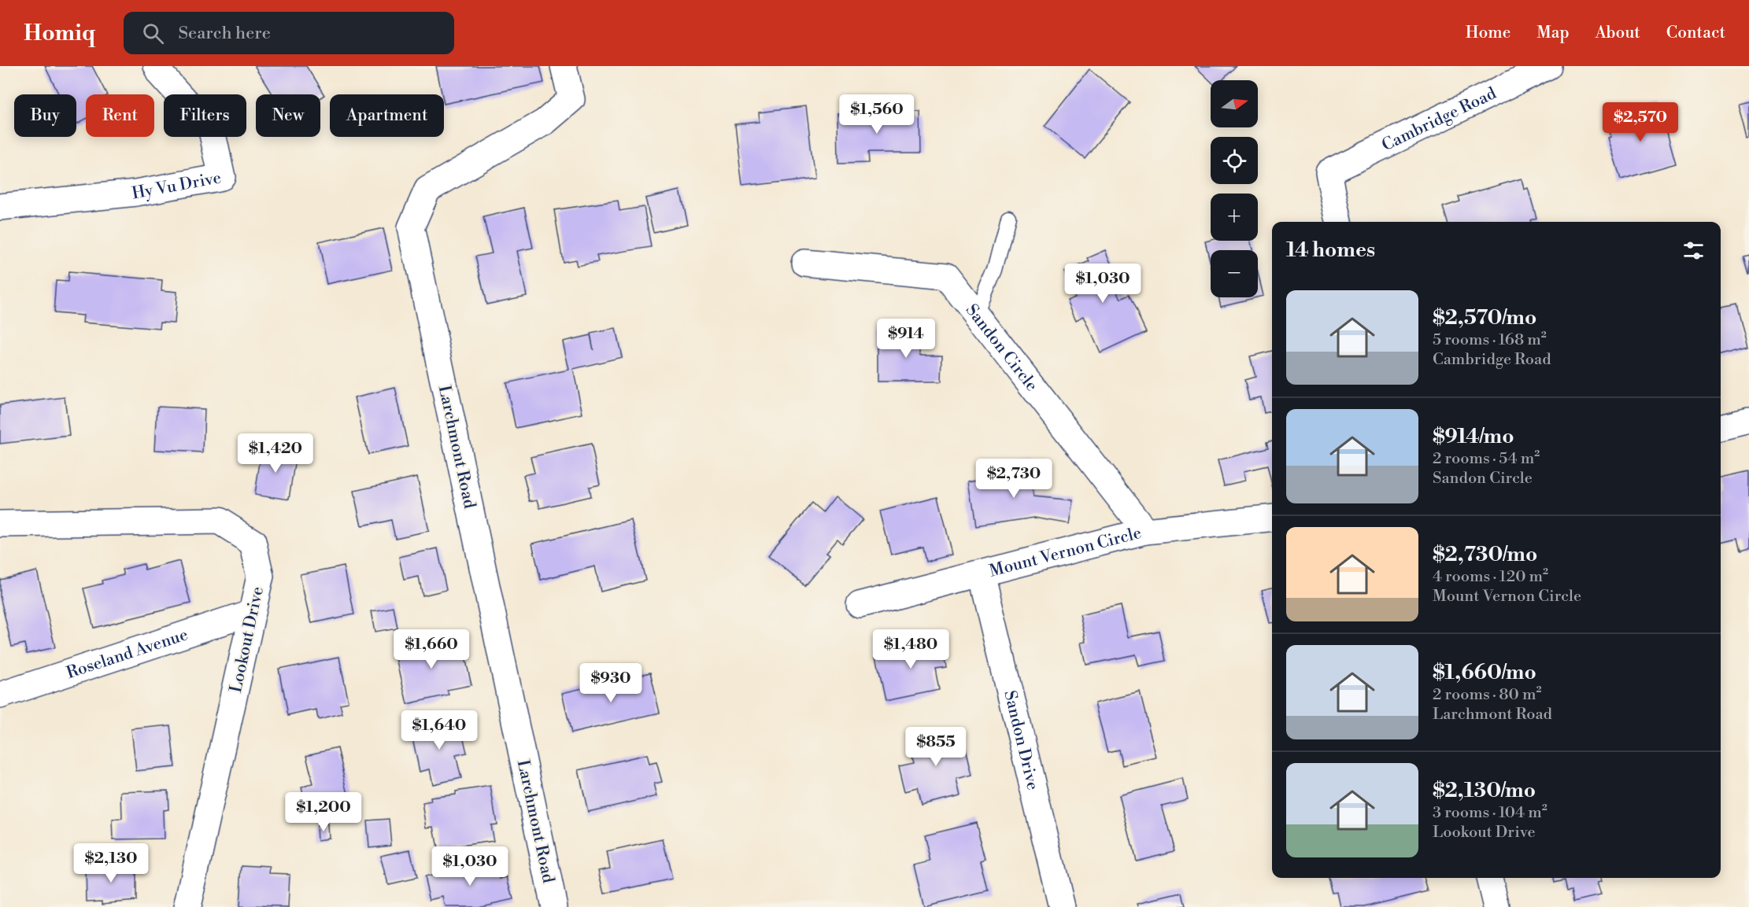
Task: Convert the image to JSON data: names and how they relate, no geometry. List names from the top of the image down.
{
  "streets": {
    "street": [
      "Cambridge Road",
      "Hy Vu Drive",
      "Sandon Circle",
      "Larchmont Road",
      "Mount Vernon Circle",
      "Lookout Drive",
      "Roseland Avenue",
      "Sandon Drive"
    ]
  },
  "crossings": [
    ["Sandon Circle", "Mount Vernon Circle"],
    ["Mount Vernon Circle", "Sandon Drive"],
    ["Lookout Drive", "Roseland Avenue"]
  ],
  "north": "right",
  "page": {
    "header": "Homiq",
    "search": "Search here",
    "nav": [
      "Home",
      "Map",
      "About",
      "Contact"
    ],
    "map_buttons": ["+", "−"],
    "price": [
      "$1,560",
      "$2,570",
      "$1,030",
      "$914",
      "$1,420",
      "$2,730",
      "$1,660",
      "$1,480",
      "$930",
      "$1,640",
      "$855",
      "$1,200",
      "$2,130",
      "$1,030"
    ],
    "chip": [
      "Buy",
      "Rent",
      "Filters",
      "New",
      "Apartment"
    ],
    "heading": "14 homes",
    "list": [
      {
        "name": "$2,570/mo",
        "note": "5 rooms · 168 m² · Cambridge Road"
      },
      {
        "name": "$914/mo",
        "note": "2 rooms · 54 m² · Sandon Circle"
      },
      {
        "name": "$2,730/mo",
        "note": "4 rooms · 120 m² · Mount Vernon Circle"
      },
      {
        "name": "$1,660/mo",
        "note": "2 rooms · 80 m² · Larchmont Road"
      },
      {
        "name": "$2,130/mo",
        "note": "3 rooms · 104 m² · Lookout Drive"
      }
    ]
  }
}
